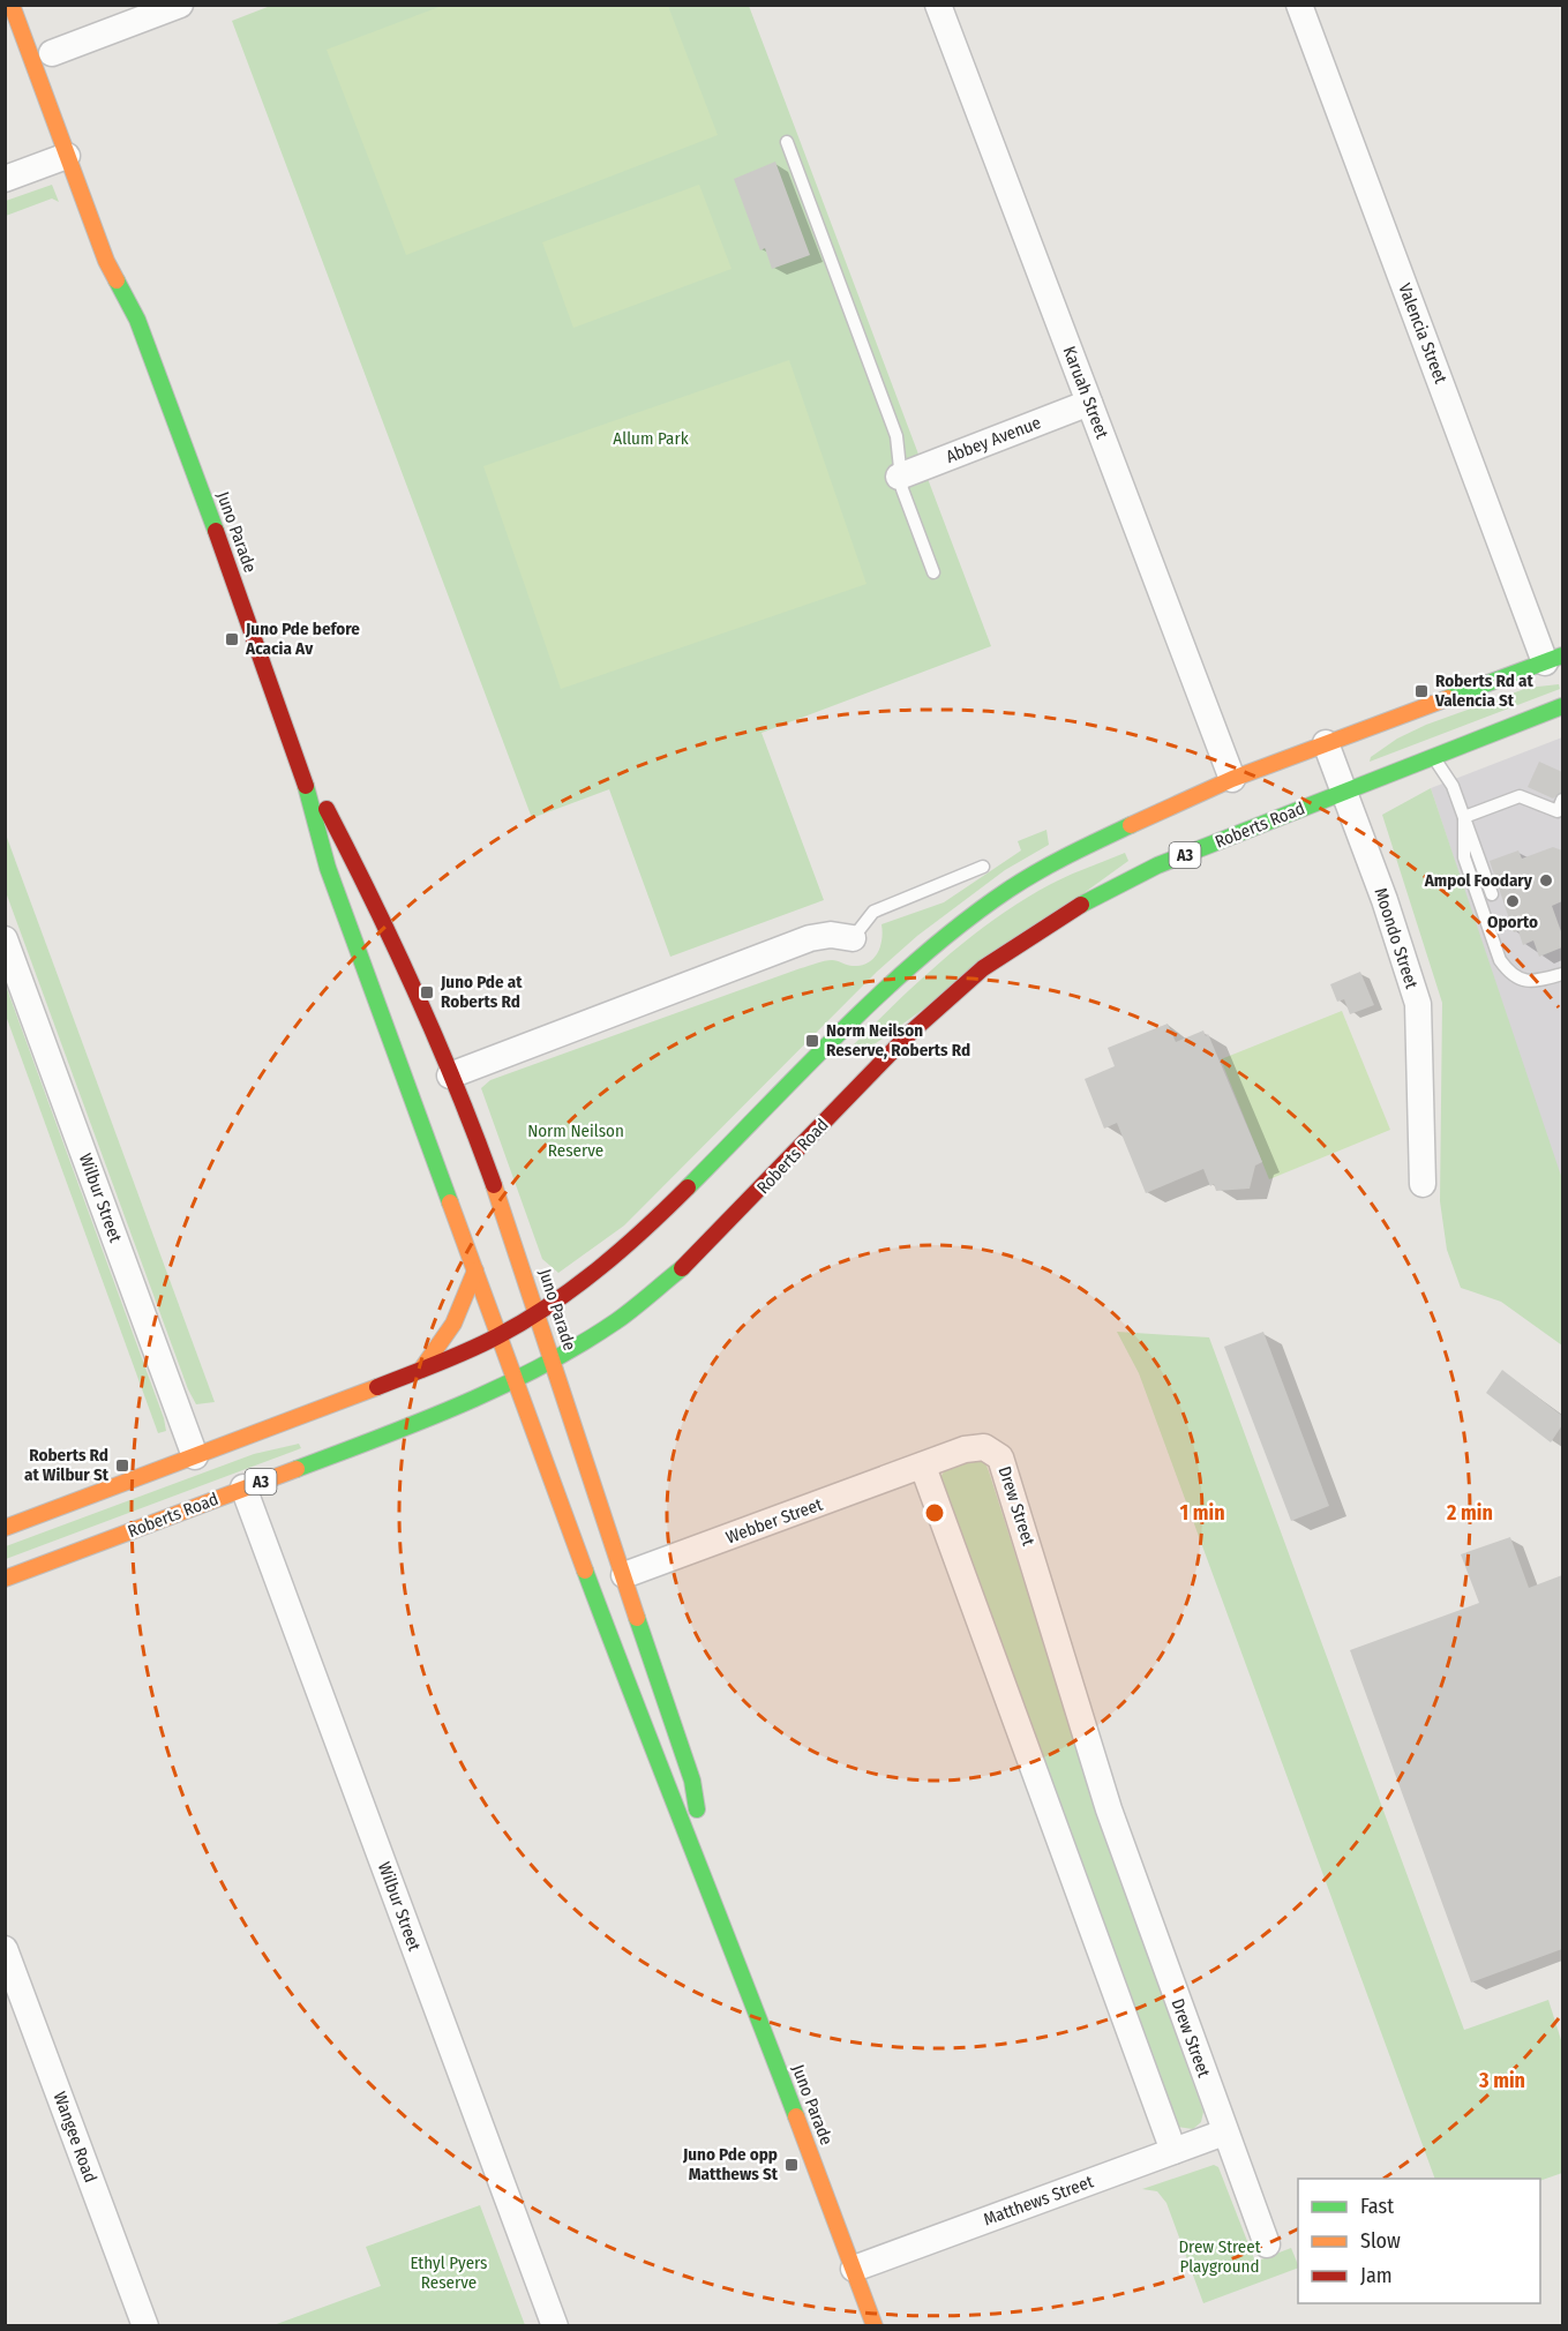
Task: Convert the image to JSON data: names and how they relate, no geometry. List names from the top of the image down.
{
  "streets": {
    "main road": ["Juno Parade", "Roberts Road", "A3"],
    "street": [
      "Valencia Street",
      "Karuah Street",
      "Abbey Avenue",
      "Moondo Street",
      "Wilbur Street",
      "Drew Street",
      "Webber Street",
      "Wangee Road",
      "Matthews Street"
    ]
  },
  "crossings": [
    ["Karuah Street", "Abbey Avenue"],
    ["Juno Parade", "Roberts Road"],
    ["Juno Parade", "Webber Street"],
    ["Juno Parade", "Matthews Street"],
    ["Roberts Road", "Moondo Street"],
    ["Roberts Road", "Wilbur Street"],
    ["Drew Street", "Webber Street"],
    ["Drew Street", "Matthews Street"]
  ],
  "parks": [
    "Allum Park",
    "Norm Neilson Reserve",
    "Drew Street Playground",
    "Ethyl Pyers Reserve"
  ],
  "places": {
    "transit": [
      "Juno Pde before Acacia Av",
      "Roberts Rd at Valencia St",
      "Juno Pde at Roberts Rd",
      "Norm Neilson Reserve, Roberts Rd",
      "Roberts Rd at Wilbur St",
      "Juno Pde opp Matthews St"
    ],
    "other": ["Ampol Foodary", "Oporto"]
  },
  "legend": ["Fast", "Slow", "Jam"],
  "rings": ["1 min", "2 min", "3 min"]
}
